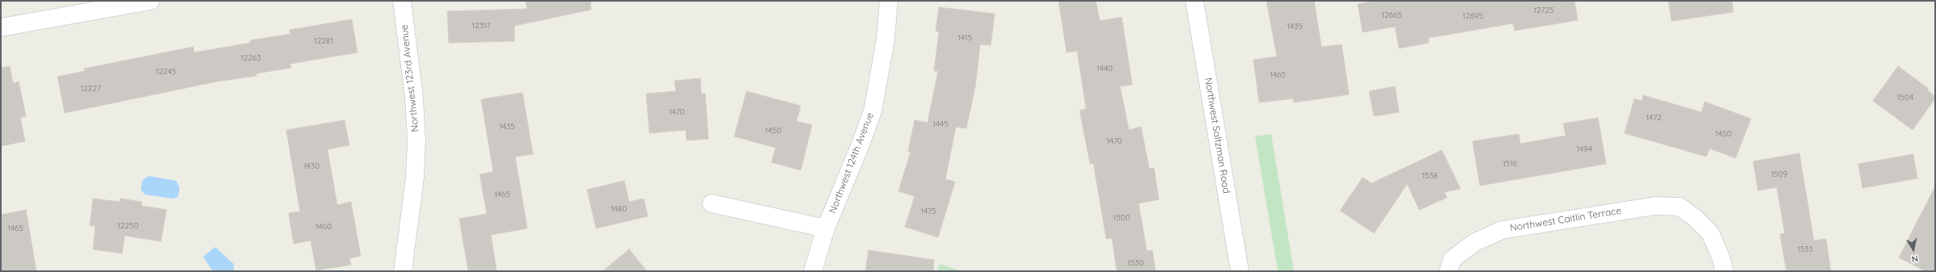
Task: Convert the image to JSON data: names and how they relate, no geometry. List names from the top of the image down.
{
  "streets": {
    "street": [
      "Northwest 123rd Avenue",
      "Northwest Saltzman Road",
      "Northwest 124th Avenue",
      "Northwest Caitlin Terrace"
    ]
  },
  "house_numbers": [
    "12725",
    "12665",
    "12695",
    "12317",
    "1435",
    "1415",
    "12281",
    "12263",
    "1440",
    "12245",
    "1465",
    "12227",
    "1504",
    "1470",
    "1472",
    "1445",
    "1435",
    "1450",
    "1450",
    "1470",
    "1494",
    "1516",
    "1430",
    "1509",
    "1538",
    "1465",
    "1480",
    "1475",
    "1500",
    "12250",
    "1460",
    "1465",
    "1533",
    "1530"
  ],
  "north": "bottom"
}
